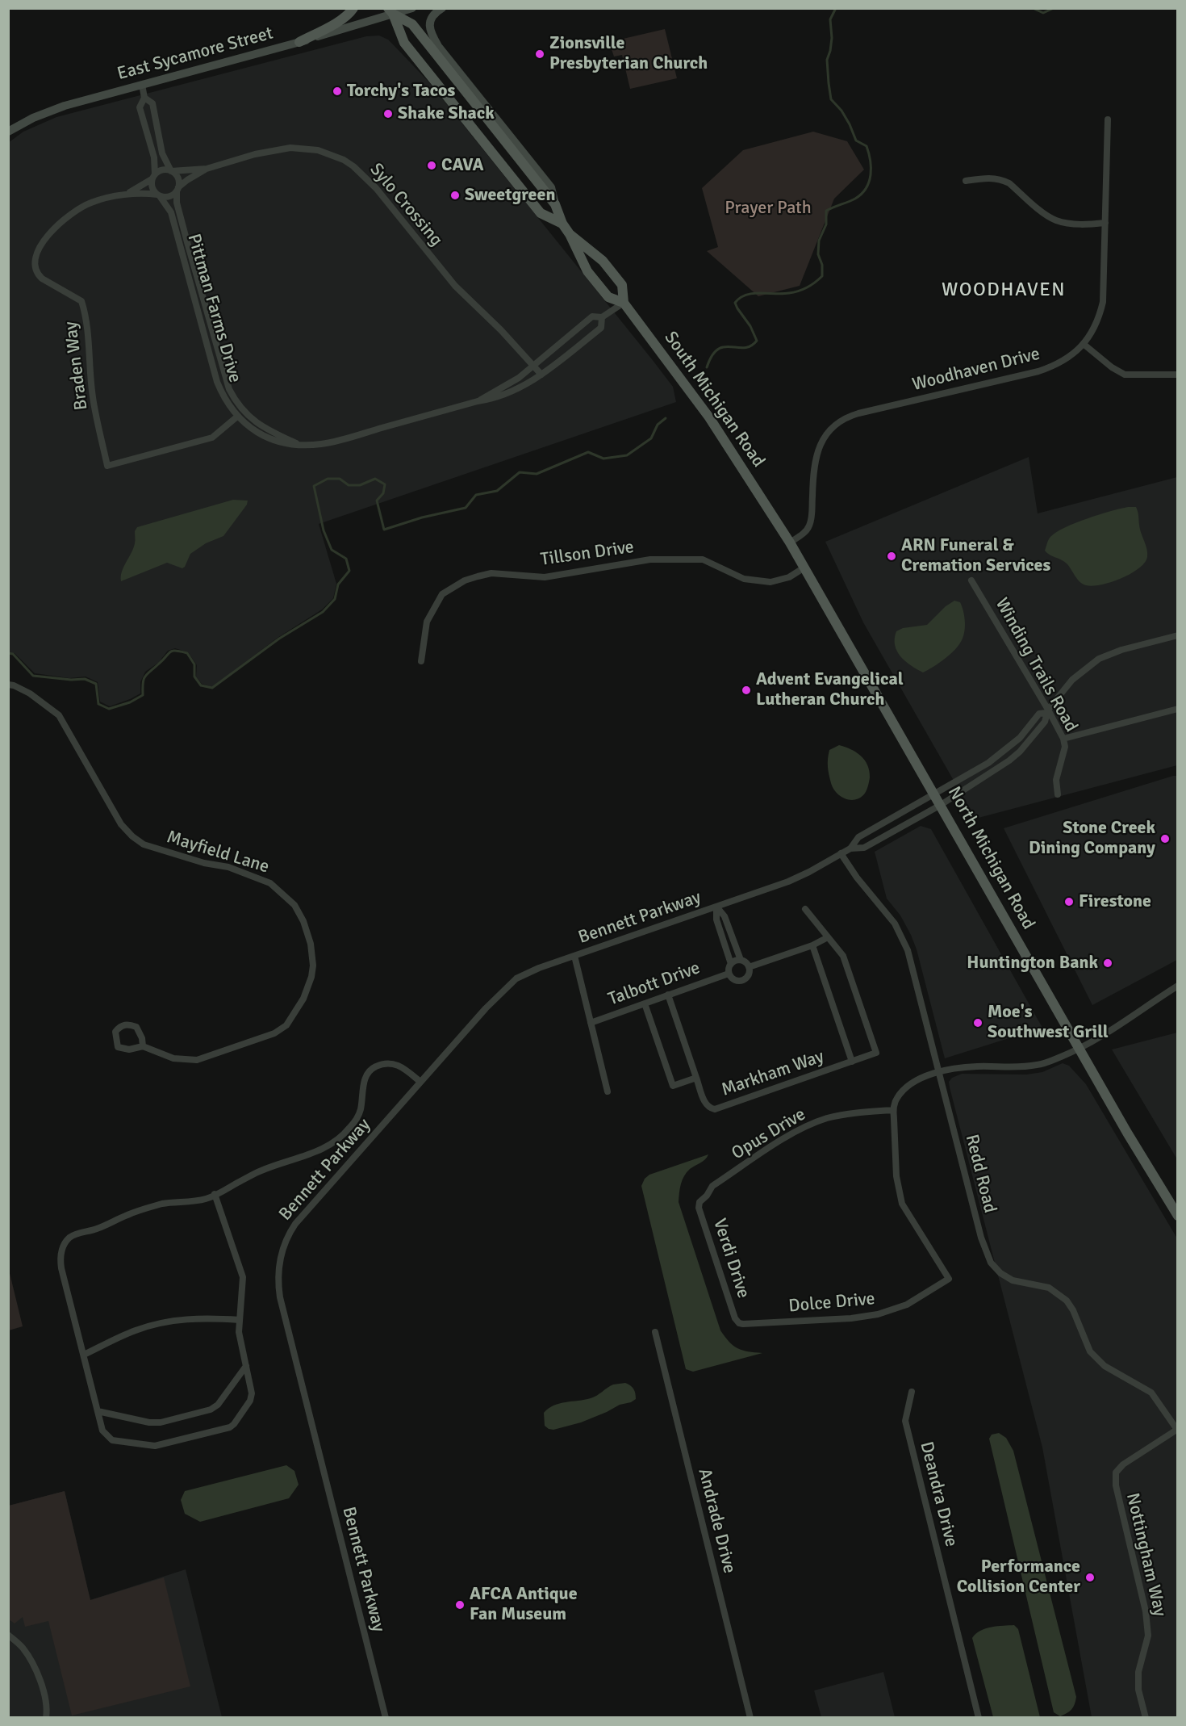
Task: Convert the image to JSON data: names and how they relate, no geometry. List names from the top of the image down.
{
  "streets": {
    "main road": ["East Sycamore Street", "South Michigan Road", "North Michigan Road"],
    "street": [
      "Sylo Crossing",
      "Pittman Farms Drive",
      "Braden Way",
      "Woodhaven Drive",
      "Tillson Drive",
      "Winding Trails Road",
      "Mayfield Lane",
      "Bennett Parkway",
      "Talbott Drive",
      "Markham Way",
      "Opus Drive",
      "Redd Road",
      "Verdi Drive",
      "Dolce Drive",
      "Deandra Drive",
      "Andrade Drive",
      "Nottingham Way"
    ]
  },
  "crossings": [
    ["East Sycamore Street", "South Michigan Road"],
    ["Sylo Crossing", "Pittman Farms Drive"],
    ["Pittman Farms Drive", "Braden Way"],
    ["Pittman Farms Drive", "South Michigan Road"],
    ["Woodhaven Drive", "North Michigan Road"],
    ["South Michigan Road", "North Michigan Road"],
    ["Tillson Drive", "North Michigan Road"],
    ["Winding Trails Road", "Bennett Parkway"],
    ["North Michigan Road", "Bennett Parkway"],
    ["Bennett Parkway", "Talbott Drive"],
    ["Bennett Parkway", "Redd Road"],
    ["Talbott Drive", "Markham Way"],
    ["Opus Drive", "Verdi Drive"],
    ["Opus Drive", "Dolce Drive"],
    ["Redd Road", "Nottingham Way"],
    ["Verdi Drive", "Dolce Drive"]
  ],
  "districts": ["WOODHAVEN"],
  "parks": ["Prayer Path"],
  "places": [
    "Zionsville Presbyterian Church",
    "Torchy's Tacos",
    "Shake Shack",
    "CAVA",
    "Sweetgreen",
    "ARN Funeral & Cremation Services",
    "Advent Evangelical Lutheran Church",
    "Stone Creek Dining Company",
    "Firestone",
    "Huntington Bank",
    "Moe's Southwest Grill",
    "Performance Collision Center",
    "AFCA Antique Fan Museum"
  ]
}
